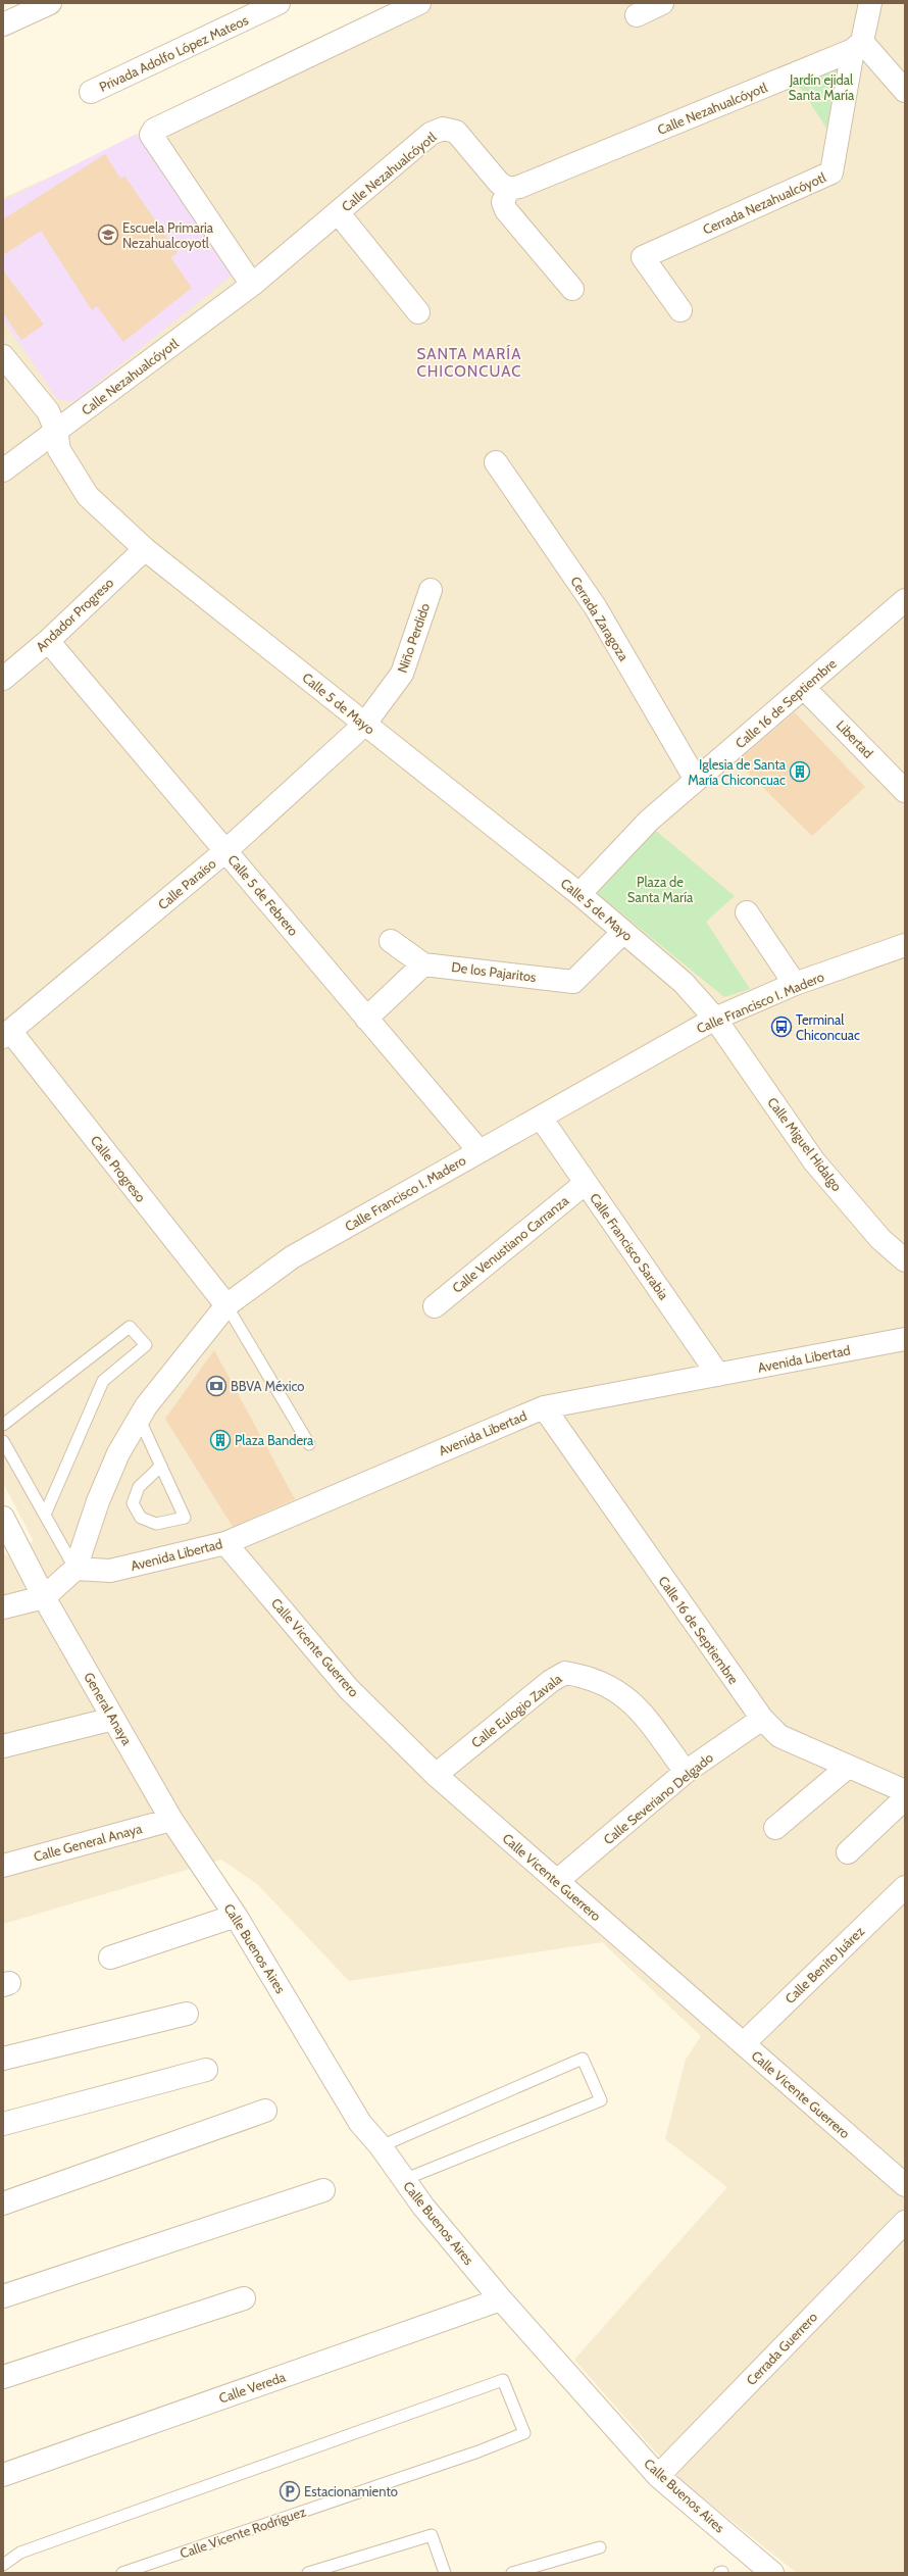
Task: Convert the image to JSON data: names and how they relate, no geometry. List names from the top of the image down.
{
  "streets": {
    "street": [
      "Privada Adolfo López Mateos",
      "Calle Nezahualcóyotl",
      "Cerrada Nezahualcóyotl",
      "Andador Progreso",
      "Cerrada Zaragoza",
      "Niño Perdido",
      "Calle 5 de Mayo",
      "Calle 16 de Septiembre",
      "Libertad",
      "Calle Paraíso",
      "Calle 5 de Febrero",
      "De los Pajaritos",
      "Calle Francisco I. Madero",
      "Calle Miguel Hidalgo",
      "Calle Progreso",
      "Calle Venustiano Carranza",
      "Calle Francisco Sarabia",
      "Avenida Libertad",
      "Calle Vicente Guerrero",
      "General Anaya",
      "Calle Eulogio Zavala",
      "Calle Severiano Delgado",
      "Calle General Anaya",
      "Calle Buenos Aires",
      "Calle Benito Juárez",
      "Cerrada Guerrero",
      "Calle Vereda"
    ],
    "lane": ["Calle Vicente Rodríguez"]
  },
  "crossings": [
    ["Calle Nezahualcóyotl", "Cerrada Nezahualcóyotl"],
    ["Calle Nezahualcóyotl", "Calle 5 de Mayo"],
    ["Andador Progreso", "Calle 5 de Mayo"],
    ["Andador Progreso", "Calle 5 de Febrero"],
    ["Cerrada Zaragoza", "Calle 16 de Septiembre"],
    ["Niño Perdido", "Calle 5 de Mayo"],
    ["Niño Perdido", "Calle Paraíso"],
    ["Calle 5 de Mayo", "Calle 16 de Septiembre"],
    ["Calle 5 de Mayo", "Calle Paraíso"],
    ["Calle 5 de Mayo", "De los Pajaritos"],
    ["Calle 5 de Mayo", "Calle Francisco I. Madero"],
    ["Calle 5 de Mayo", "Calle Miguel Hidalgo"],
    ["Calle 16 de Septiembre", "Libertad"],
    ["Calle 16 de Septiembre", "Avenida Libertad"],
    ["Calle 16 de Septiembre", "Calle Severiano Delgado"],
    ["Calle Paraíso", "Calle 5 de Febrero"],
    ["Calle Paraíso", "Calle Progreso"],
    ["Calle 5 de Febrero", "Calle Francisco I. Madero"],
    ["Calle Francisco I. Madero", "Calle Miguel Hidalgo"],
    ["Calle Francisco I. Madero", "Calle Progreso"],
    ["Calle Francisco I. Madero", "Calle Francisco Sarabia"],
    ["Calle Francisco I. Madero", "Avenida Libertad"],
    ["Calle Francisco I. Madero", "General Anaya"],
    ["Calle Venustiano Carranza", "Calle Francisco Sarabia"],
    ["Calle Francisco Sarabia", "Avenida Libertad"],
    ["Avenida Libertad", "Calle Vicente Guerrero"],
    ["Calle Vicente Guerrero", "Calle Eulogio Zavala"],
    ["Calle Vicente Guerrero", "Calle Severiano Delgado"],
    ["Calle Vicente Guerrero", "Calle Benito Juárez"],
    ["General Anaya", "Calle General Anaya"],
    ["General Anaya", "Calle Buenos Aires"],
    ["Calle Eulogio Zavala", "Calle Severiano Delgado"],
    ["Calle General Anaya", "Calle Buenos Aires"],
    ["Calle Buenos Aires", "Cerrada Guerrero"],
    ["Calle Buenos Aires", "Calle Vereda"]
  ],
  "districts": ["SANTA MARÍA CHICONCUAC"],
  "parks": ["Jardín ejidal Santa María", "Plaza de Santa María"],
  "places": {
    "school or university": ["Escuela Primaria Nezahualcoyotl"],
    "building": ["Iglesia de Santa María Chiconcuac", "Plaza Bandera"],
    "bus stop": ["Terminal Chiconcuac"],
    "bank": ["BBVA México"],
    "parking": ["Estacionamiento"]
  }
}
